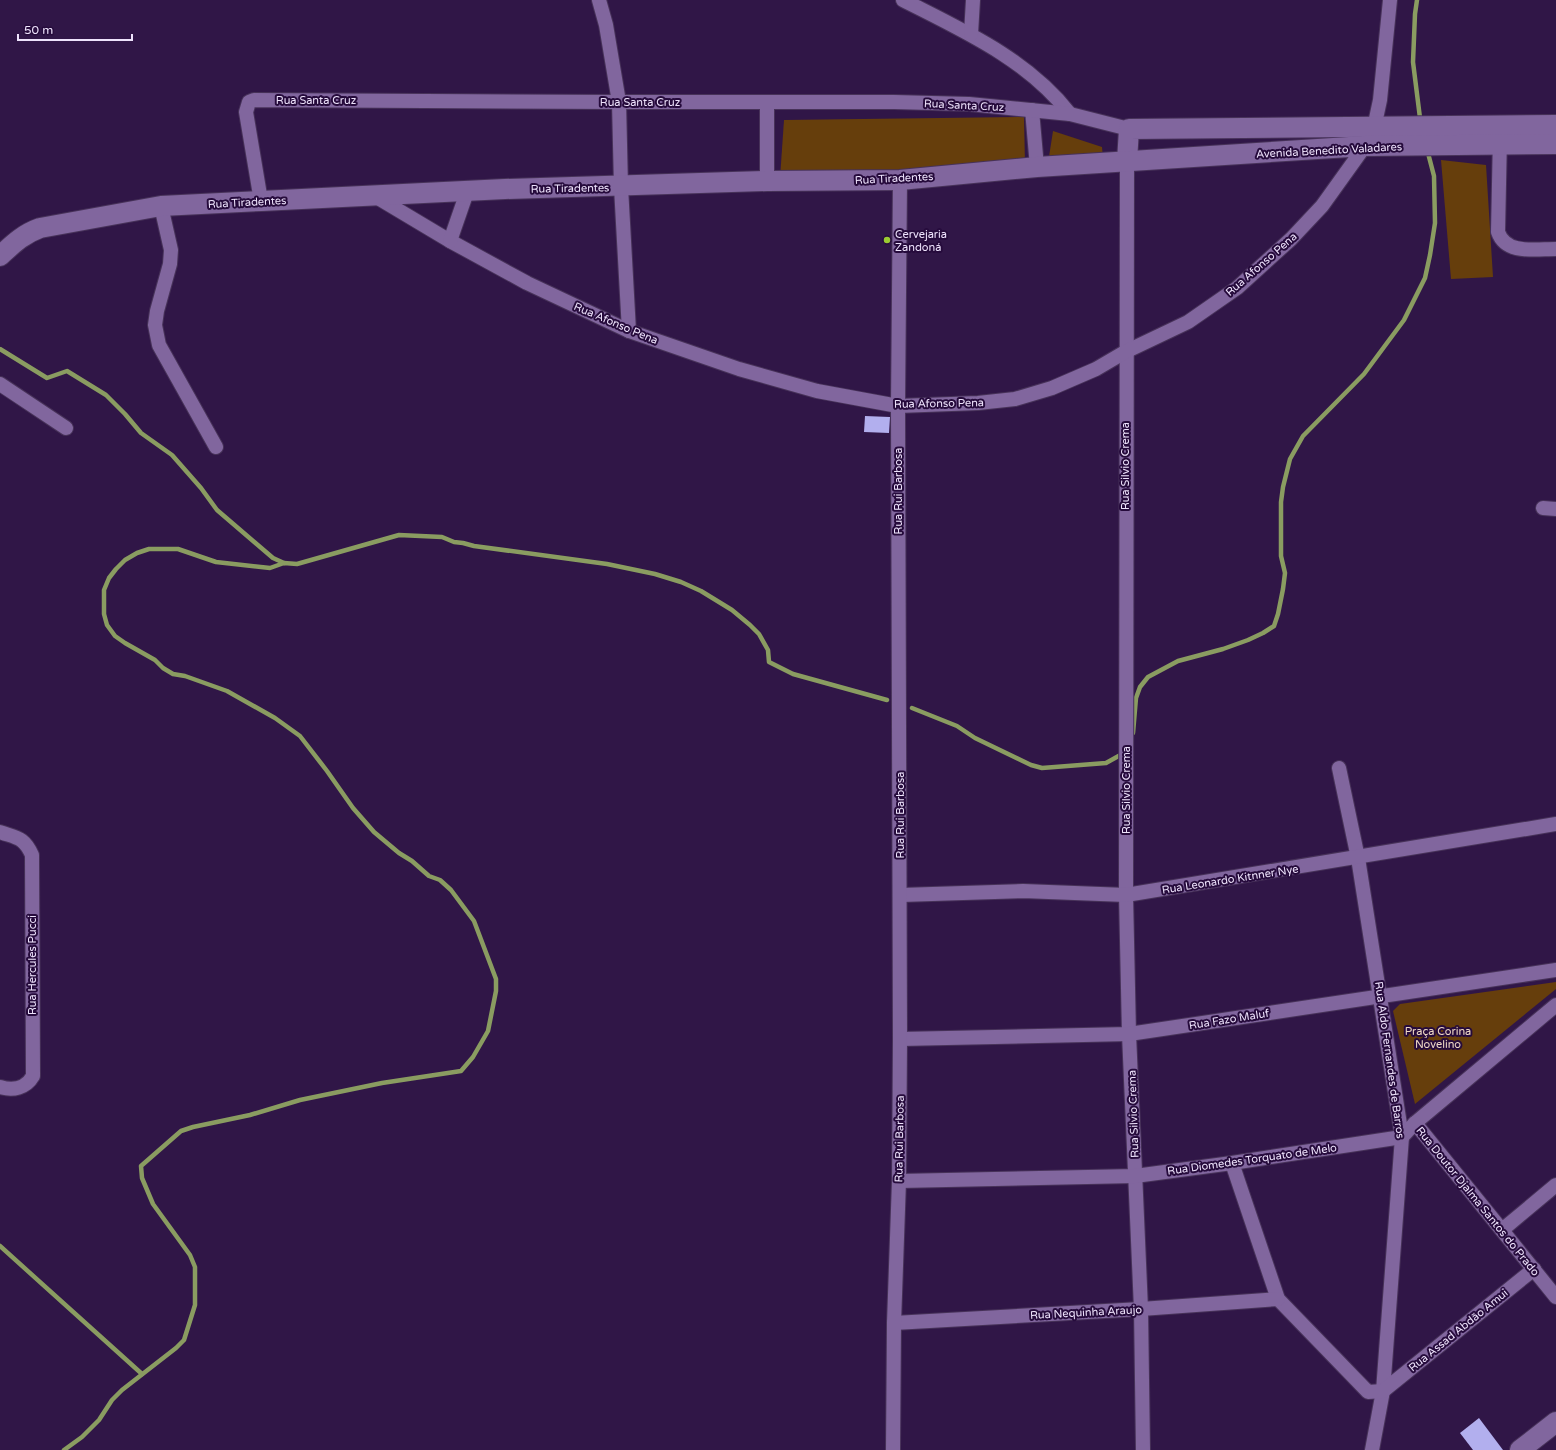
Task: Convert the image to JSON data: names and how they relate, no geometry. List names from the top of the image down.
{
  "streets": {
    "street": [
      "Rua Santa Cruz",
      "Avenida Benedito Valadares",
      "Rua Tiradentes",
      "Rua Afonso Pena",
      "Rua Silvio Crema",
      "Rua Rui Barbosa",
      "Rua Leonardo Kitnner Nye",
      "Rua Hercules Pucci",
      "Rua Fazo Maluf",
      "Rua Aldo Fernandes de Barros",
      "Rua Diomedes Torquato de Melo",
      "Rua Doutor Djalma Santos do Prado",
      "Rua Nequinha Araujo",
      "Rua Assad Abdão Amui"
    ]
  },
  "crossings": [
    ["Rua Santa Cruz", "Avenida Benedito Valadares"],
    ["Rua Santa Cruz", "Rua Tiradentes"],
    ["Rua Santa Cruz", "Rua Silvio Crema"],
    ["Avenida Benedito Valadares", "Rua Tiradentes"],
    ["Avenida Benedito Valadares", "Rua Afonso Pena"],
    ["Avenida Benedito Valadares", "Rua Silvio Crema"],
    ["Rua Tiradentes", "Rua Afonso Pena"],
    ["Rua Tiradentes", "Rua Silvio Crema"],
    ["Rua Tiradentes", "Rua Rui Barbosa"],
    ["Rua Afonso Pena", "Rua Silvio Crema"],
    ["Rua Afonso Pena", "Rua Rui Barbosa"],
    ["Rua Silvio Crema", "Rua Leonardo Kitnner Nye"],
    ["Rua Silvio Crema", "Rua Fazo Maluf"],
    ["Rua Silvio Crema", "Rua Diomedes Torquato de Melo"],
    ["Rua Silvio Crema", "Rua Nequinha Araujo"],
    ["Rua Rui Barbosa", "Rua Leonardo Kitnner Nye"],
    ["Rua Rui Barbosa", "Rua Fazo Maluf"],
    ["Rua Rui Barbosa", "Rua Diomedes Torquato de Melo"],
    ["Rua Rui Barbosa", "Rua Nequinha Araujo"],
    ["Rua Leonardo Kitnner Nye", "Rua Aldo Fernandes de Barros"],
    ["Rua Fazo Maluf", "Rua Aldo Fernandes de Barros"],
    ["Rua Aldo Fernandes de Barros", "Rua Diomedes Torquato de Melo"],
    ["Rua Aldo Fernandes de Barros", "Rua Assad Abdão Amui"],
    ["Rua Doutor Djalma Santos do Prado", "Rua Assad Abdão Amui"]
  ],
  "parks": ["Praça Corina Novelino"],
  "places": ["Cervejaria Zandoná"],
  "scale_bar": "50 m"
}
